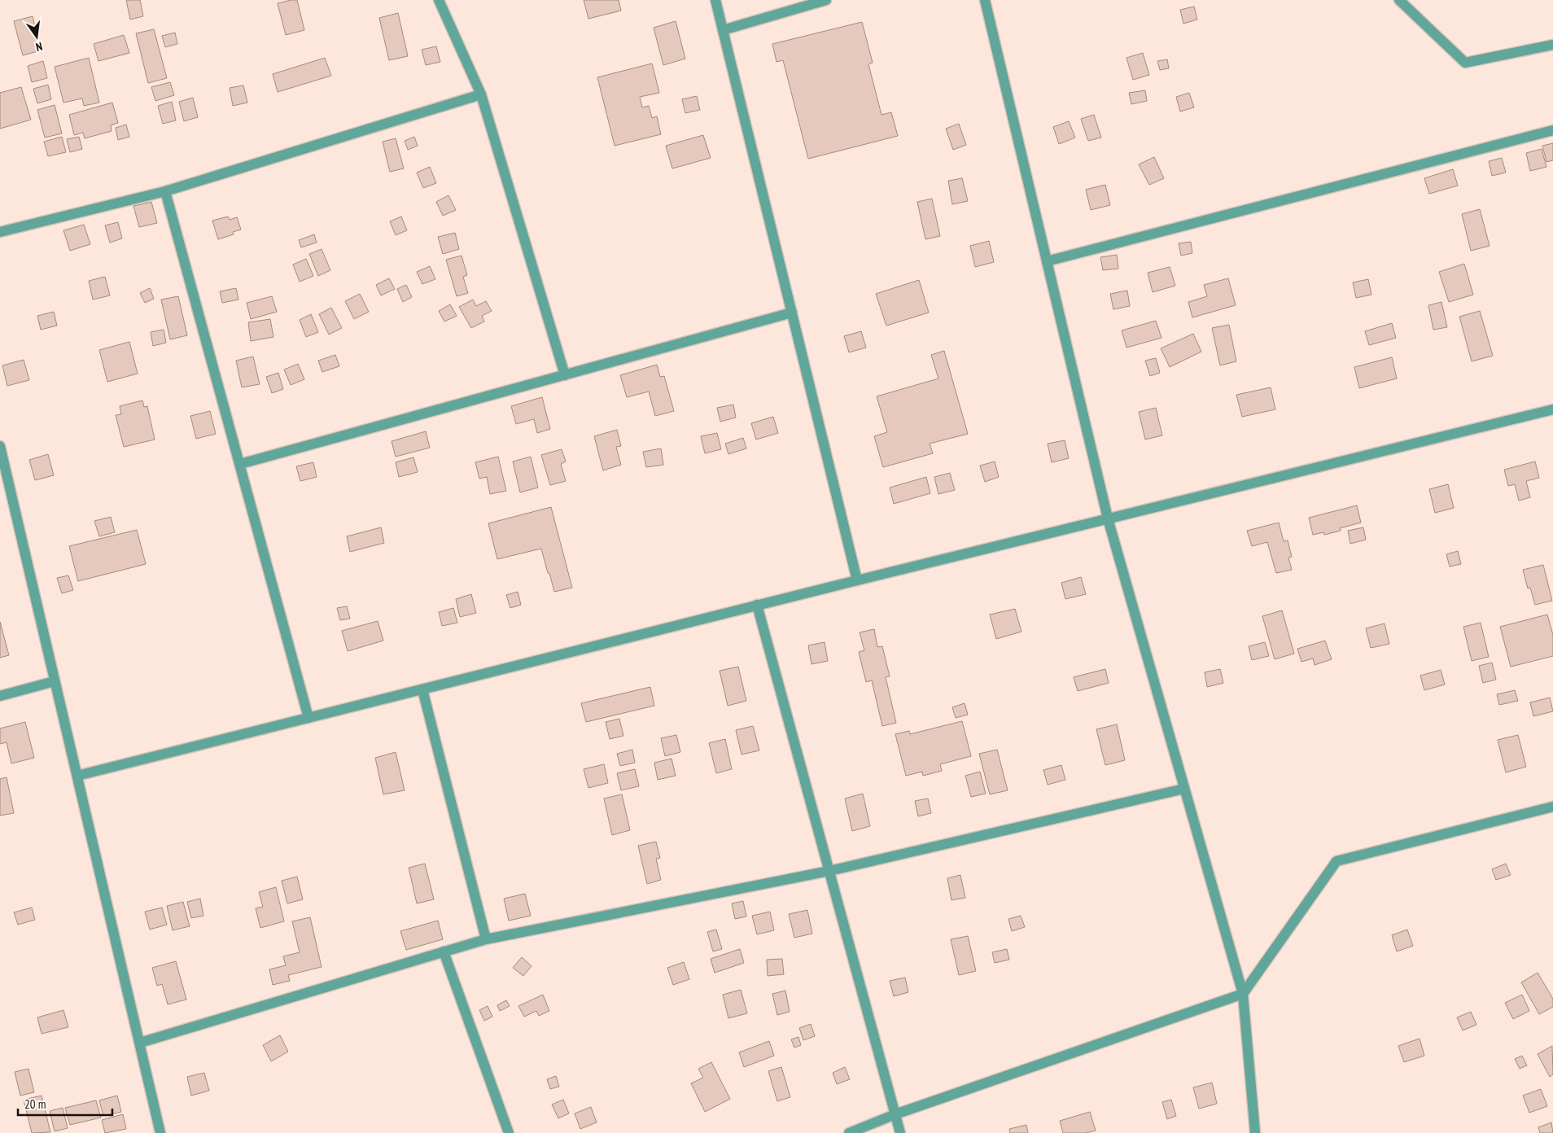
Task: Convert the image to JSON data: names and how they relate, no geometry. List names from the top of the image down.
{
  "scale_bar": "20 m",
  "north": "bottom"
}
